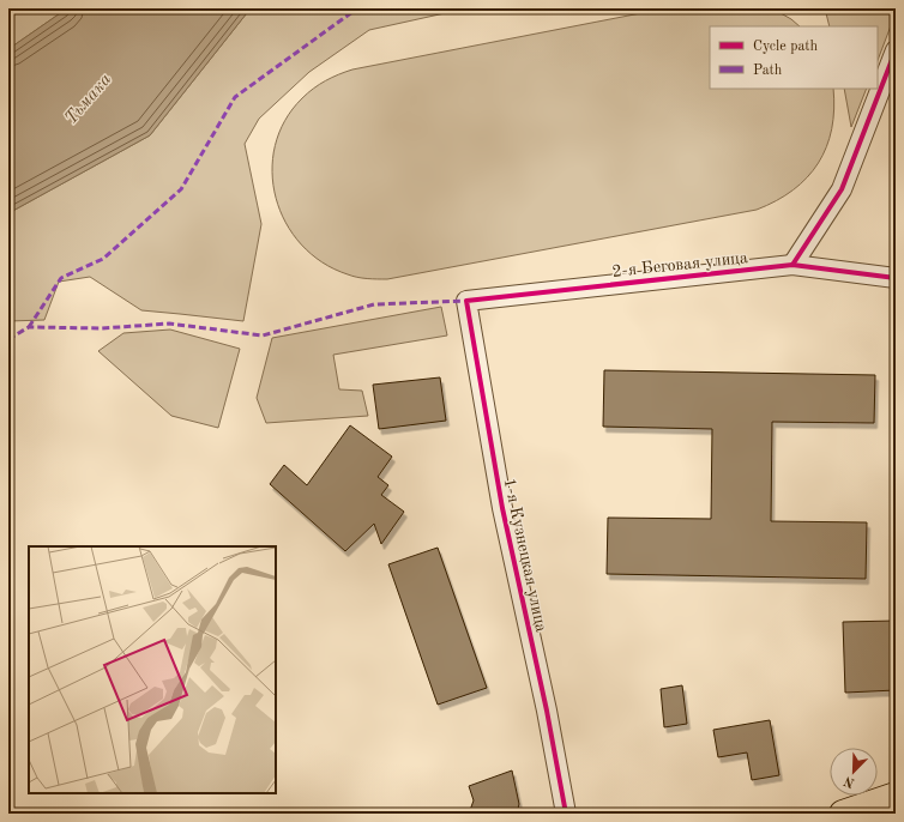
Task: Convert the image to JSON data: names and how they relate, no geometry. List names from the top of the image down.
{
  "streets": {
    "street": ["2-я Беговая улица", "1-я Кузнецкая улица"]
  },
  "crossings": [
    ["2-я Беговая улица", "1-я Кузнецкая улица"]
  ],
  "water": ["Тьмака"],
  "legend": ["Cycle path", "Path"],
  "north": "bottom left"
}
